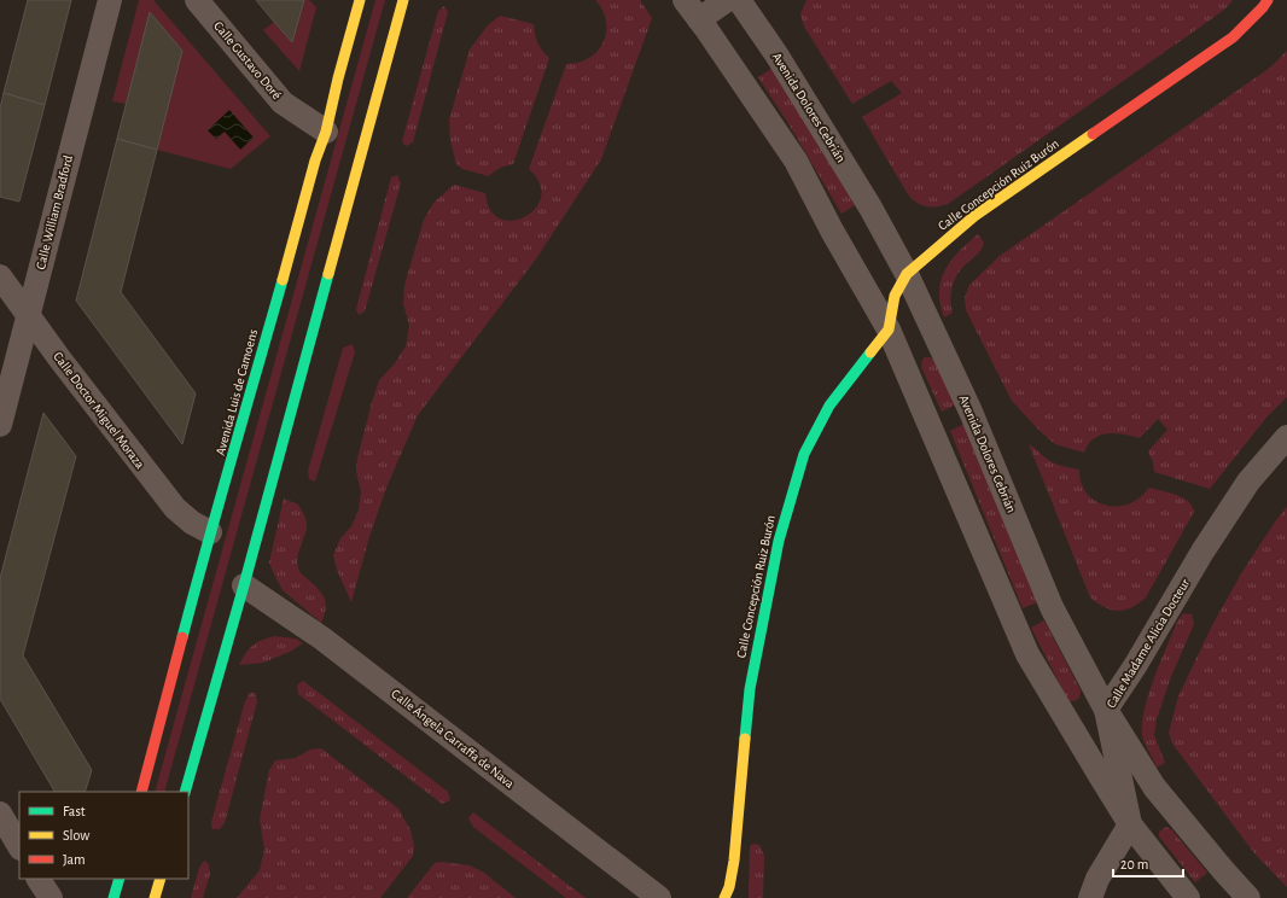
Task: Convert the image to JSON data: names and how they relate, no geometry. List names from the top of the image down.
{
  "streets": {
    "main road": ["Calle Concepción Ruiz Burón", "Avenida Luis de Camoens"],
    "street": [
      "Calle Gustavo Doré",
      "Avenida Dolores Cebrián",
      "Calle William Bradford",
      "Calle Doctor Miguel Moraza",
      "Calle Madame Alicia Docteur",
      "Calle Ángela Carraffa de Nava"
    ]
  },
  "crossings": [
    ["Calle Gustavo Doré", "Avenida Luis de Camoens"],
    ["Avenida Dolores Cebrián", "Calle Concepción Ruiz Burón"],
    ["Avenida Dolores Cebrián", "Calle Madame Alicia Docteur"],
    ["Calle William Bradford", "Calle Doctor Miguel Moraza"],
    ["Avenida Luis de Camoens", "Calle Doctor Miguel Moraza"]
  ],
  "legend": ["Fast", "Slow", "Jam"],
  "scale_bar": "20 m"
}
